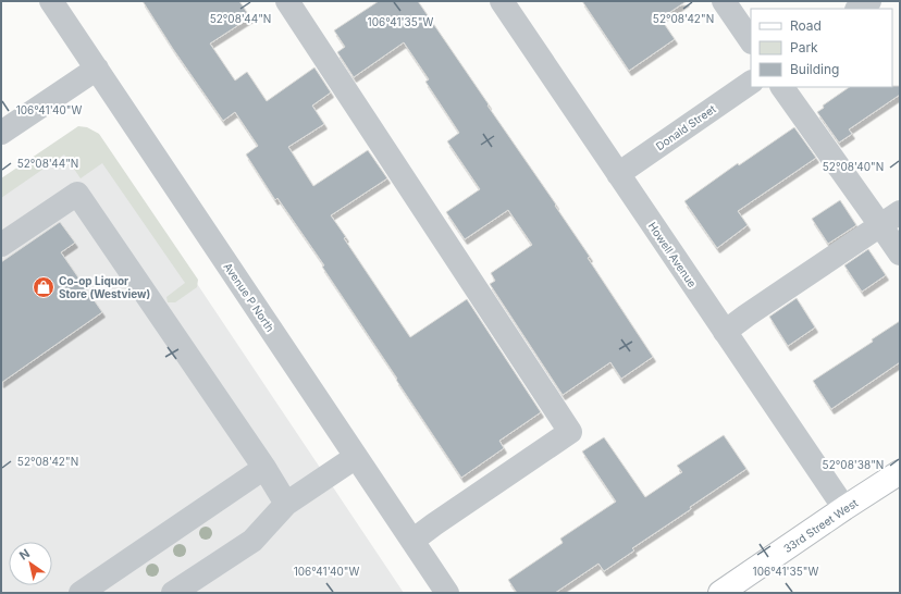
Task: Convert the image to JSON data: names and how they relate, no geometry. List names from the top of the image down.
{
  "streets": {
    "main road": ["33rd Street West"],
    "street": ["Donald Street", "Howell Avenue", "Avenue P North"]
  },
  "crossings": [
    ["Donald Street", "Howell Avenue"],
    ["Howell Avenue", "33rd Street West"]
  ],
  "places": {
    "shop": ["Co-op Liquor Store (Westview)"]
  },
  "legend": ["Road", "Park", "Building"],
  "north": "top left",
  "coordinates": [
    "52°08'44\"N",
    "52°08'42\"N",
    "106°41'35\"W",
    "106°41'40\"W",
    "52°08'40\"N",
    "52°08'38\"N"
  ]
}
